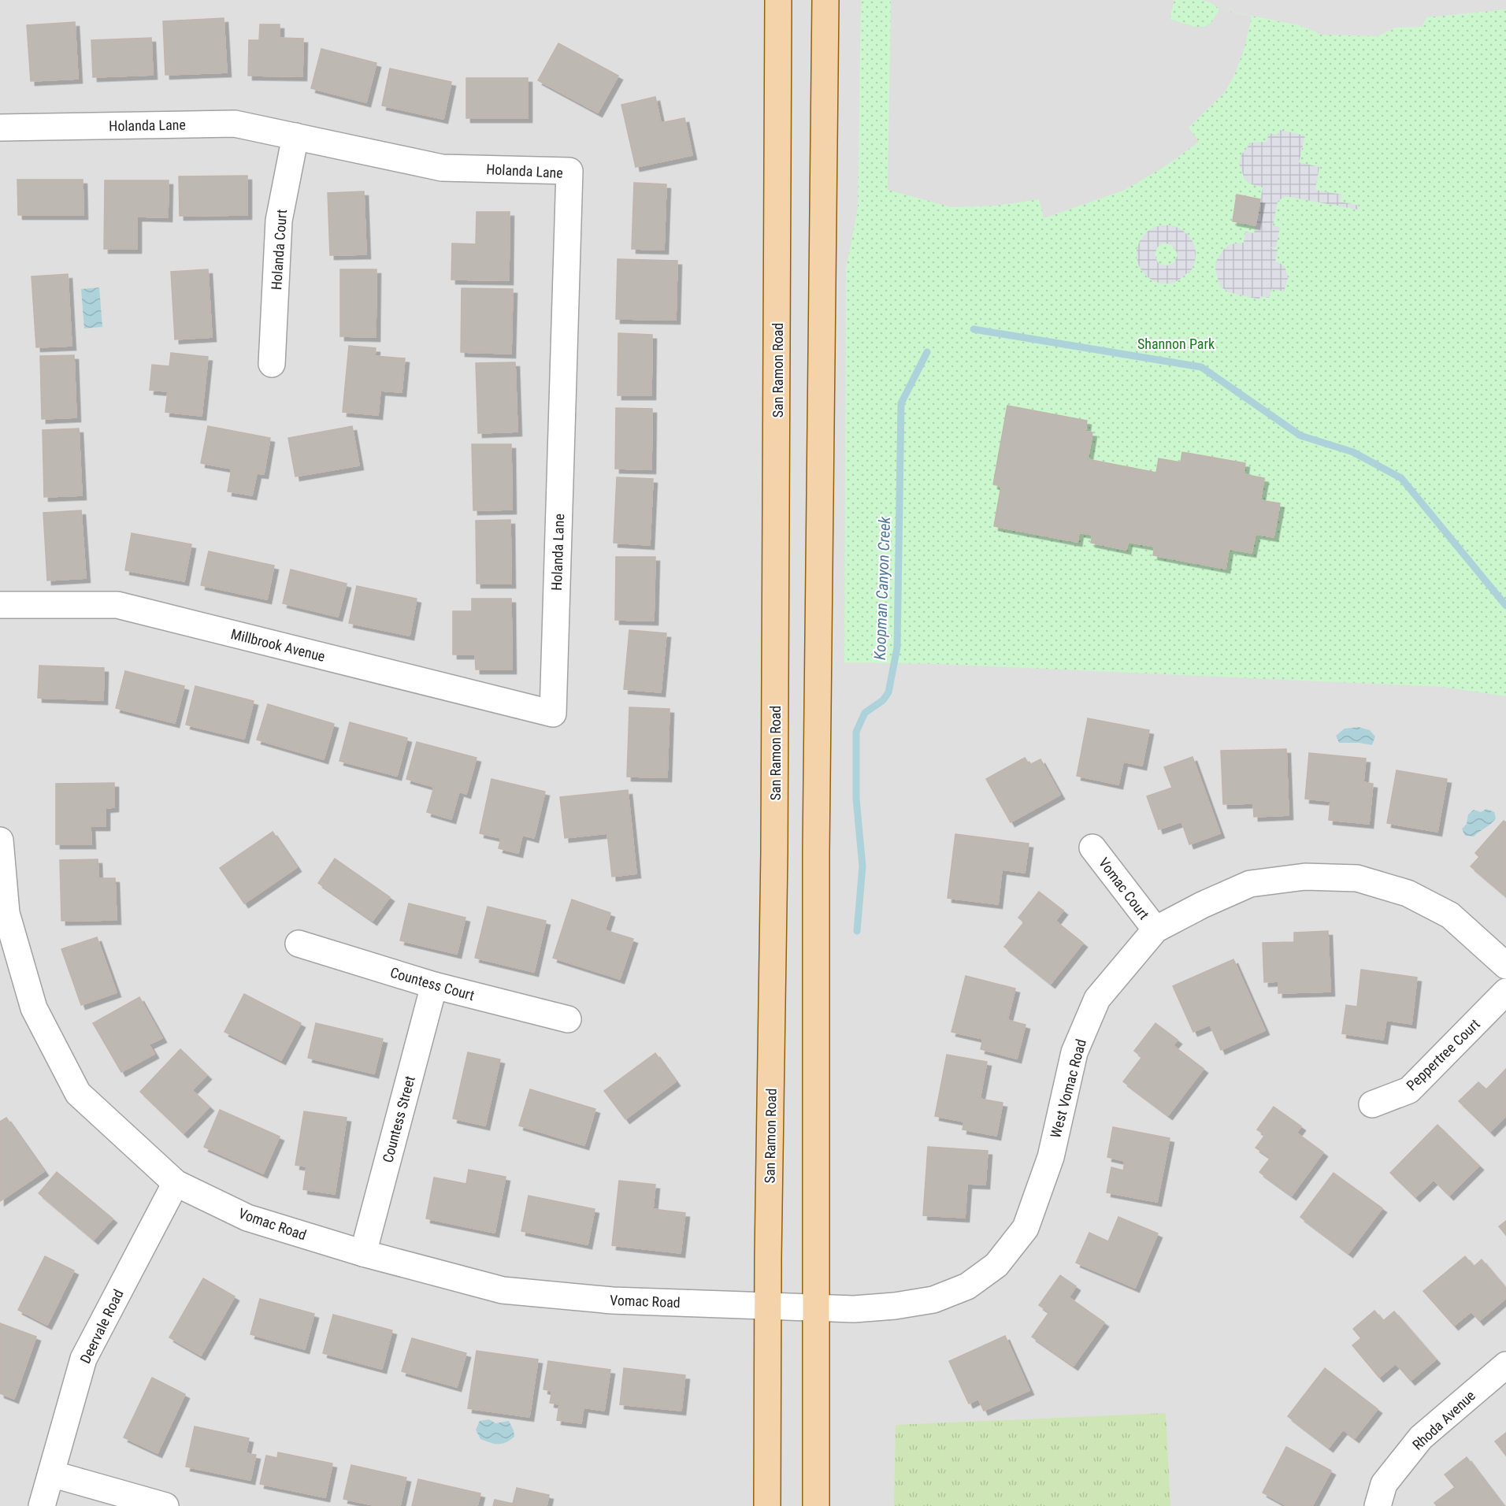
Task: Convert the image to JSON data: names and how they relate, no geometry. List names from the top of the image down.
{
  "streets": {
    "main road": ["San Ramon Road"],
    "street": [
      "Holanda Lane",
      "Holanda Court",
      "Millbrook Avenue",
      "Vomac Court",
      "Countess Court",
      "Peppertree Court",
      "West Vomac Road",
      "Countess Street",
      "Vomac Road",
      "Deervale Road",
      "Rhoda Avenue"
    ]
  },
  "crossings": [
    ["Holanda Lane", "Holanda Court"],
    ["Holanda Lane", "Millbrook Avenue"],
    ["San Ramon Road", "West Vomac Road"],
    ["San Ramon Road", "Vomac Road"],
    ["Vomac Court", "West Vomac Road"],
    ["Countess Court", "Countess Street"],
    ["West Vomac Road", "Vomac Road"],
    ["Countess Street", "Vomac Road"],
    ["Vomac Road", "Deervale Road"]
  ],
  "water": ["Koopman Canyon Creek"],
  "parks": ["Shannon Park"]
}
